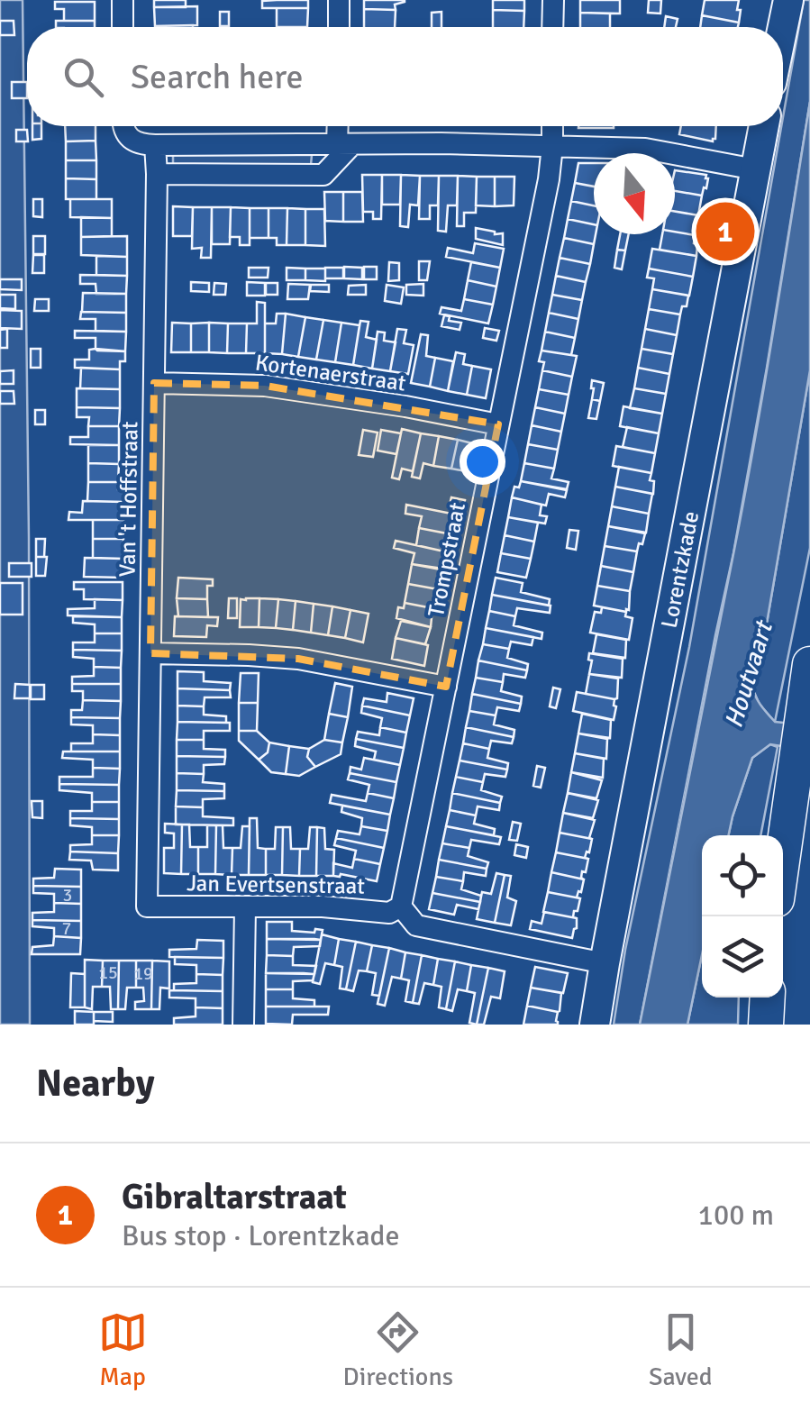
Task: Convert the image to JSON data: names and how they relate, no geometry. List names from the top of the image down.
{
  "streets": {
    "street": [
      "Kortenaerstraat",
      "Van 't Hoffstraat",
      "Trompstraat",
      "Lorentzkade",
      "Jan Evertsenstraat"
    ]
  },
  "crossings": [
    ["Kortenaerstraat", "Van 't Hoffstraat"],
    ["Kortenaerstraat", "Trompstraat"],
    ["Van 't Hoffstraat", "Jan Evertsenstraat"],
    ["Trompstraat", "Jan Evertsenstraat"]
  ],
  "water": ["Houtvaart"],
  "house_numbers": [
    "3",
    "7",
    "15",
    "19"
  ],
  "north": "bottom",
  "page": {
    "search": "Search here",
    "pins": "1",
    "heading": "Nearby",
    "list": [
      {
        "mark": "1",
        "name": "Gibraltarstraat",
        "note": "Bus stop · Lorentzkade",
        "value": "100 m"
      }
    ],
    "nav": ["Map", "Directions", "Saved"]
  }
}
